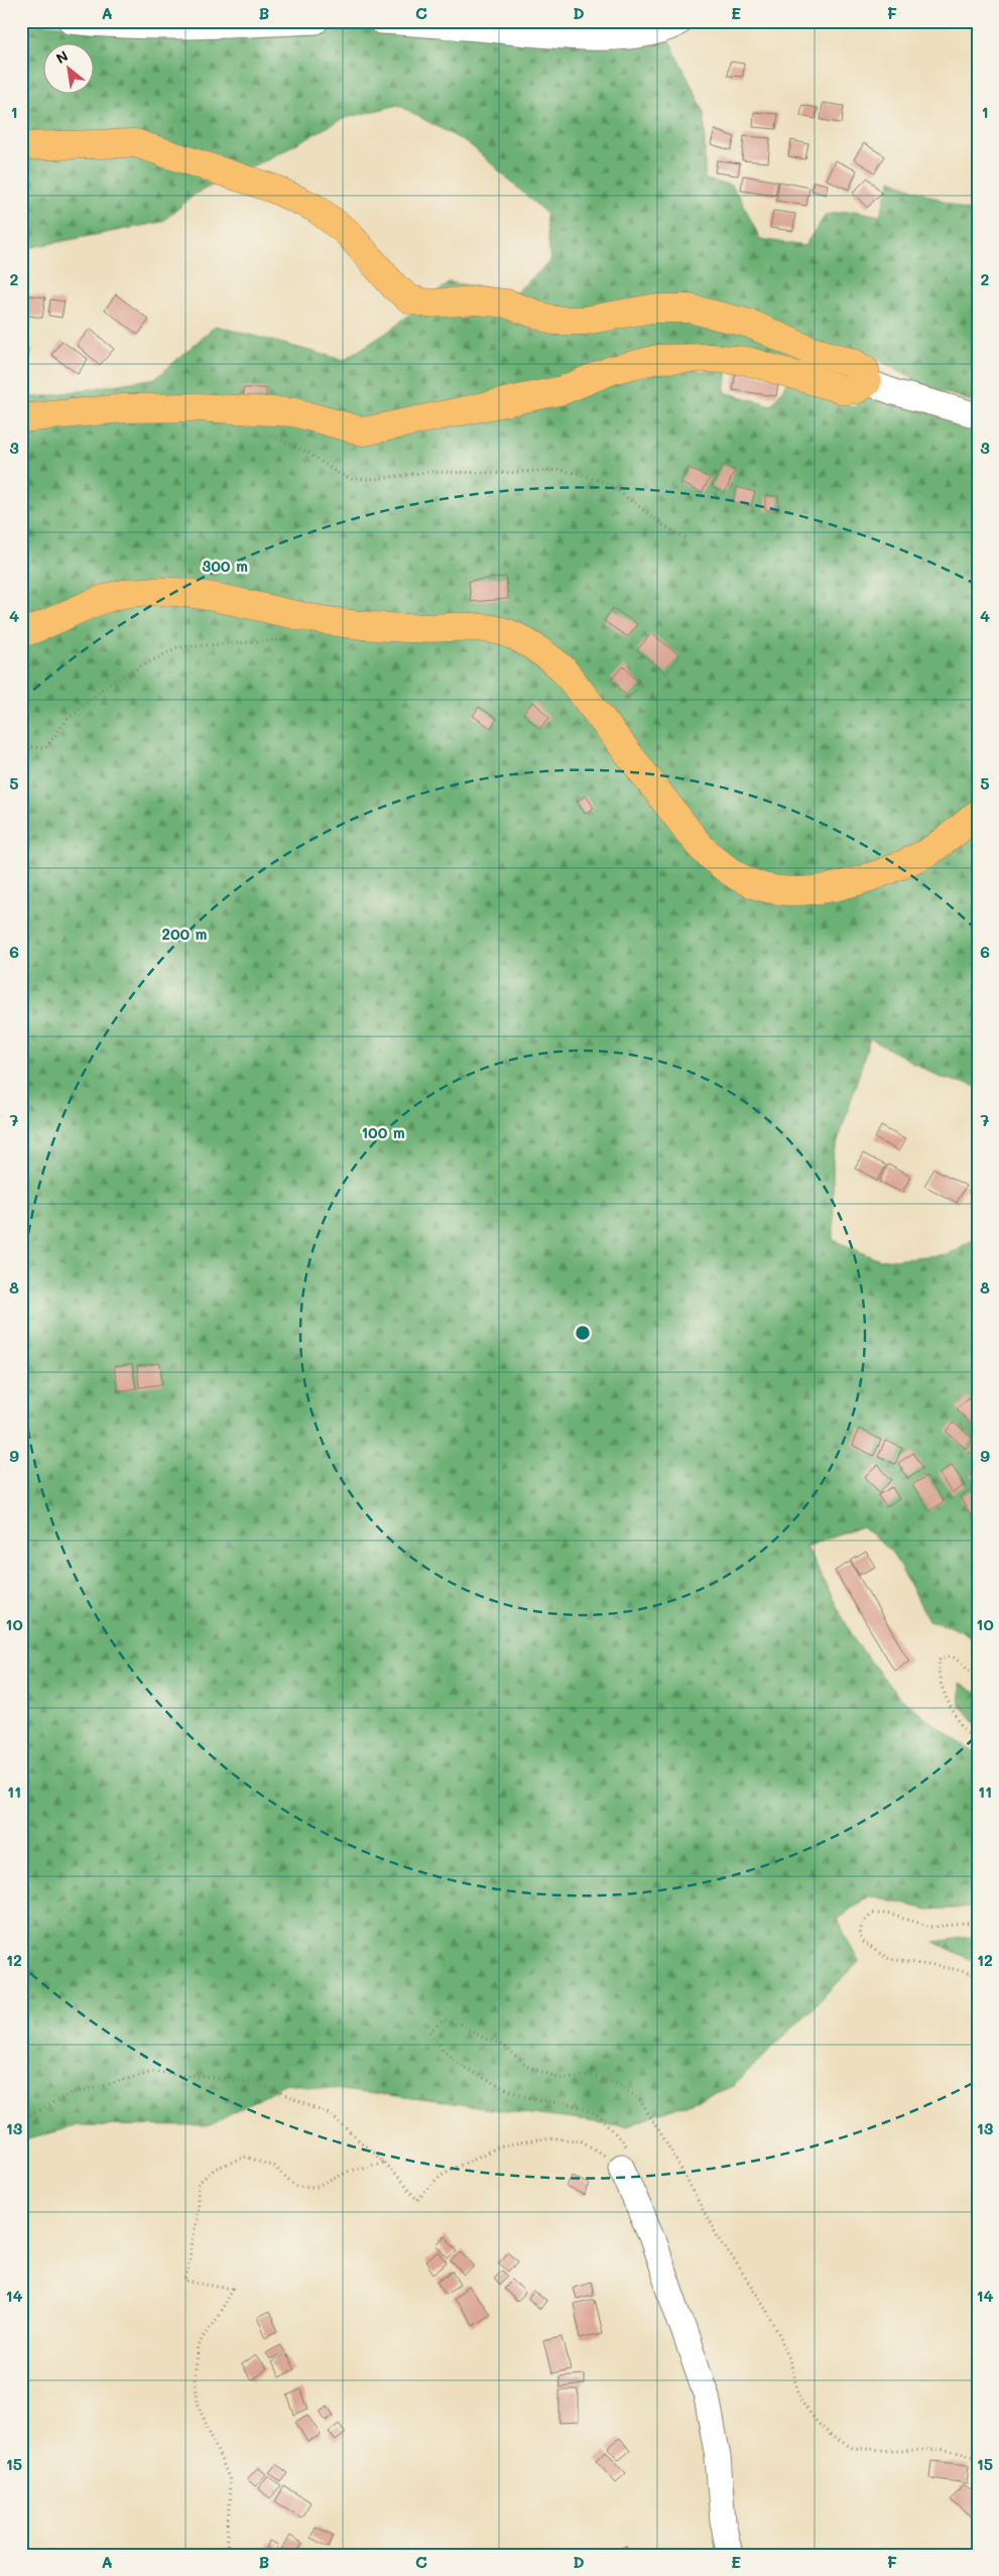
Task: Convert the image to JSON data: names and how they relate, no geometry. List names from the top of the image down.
{
  "north": "top left",
  "grid": {
    "columns": [
      "A",
      "B",
      "C",
      "D",
      "E",
      "F"
    ],
    "rows": [
      "1",
      "2",
      "3",
      "4",
      "5",
      "6",
      "7",
      "8",
      "9",
      "10",
      "11",
      "12",
      "13",
      "14",
      "15"
    ]
  },
  "rings": ["300 m", "200 m", "100 m"]
}
